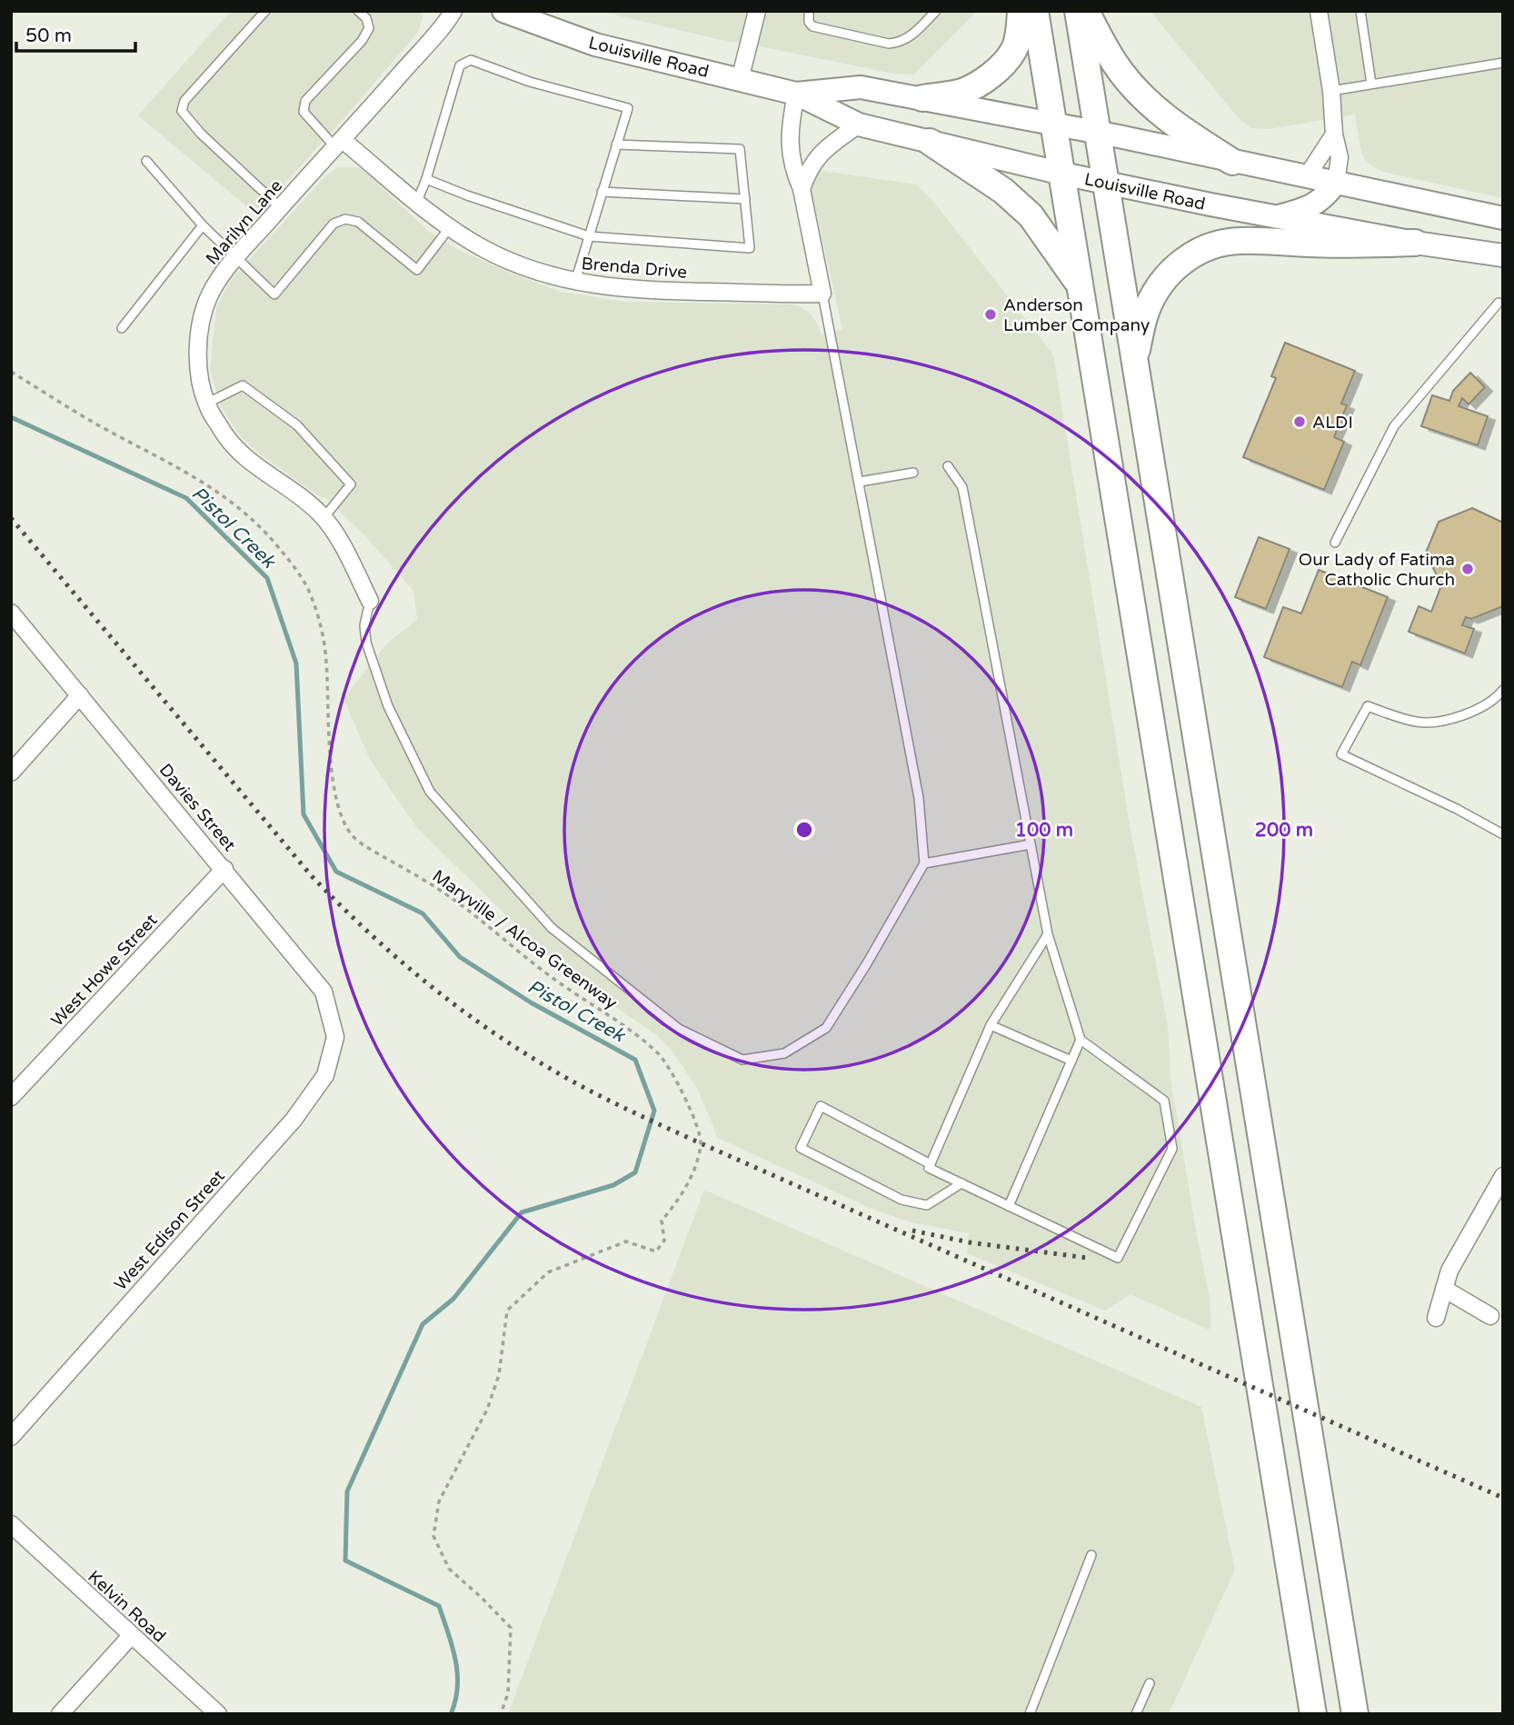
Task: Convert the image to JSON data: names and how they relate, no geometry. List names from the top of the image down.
{
  "streets": {
    "main road": ["Louisville Road"],
    "street": [
      "Marilyn Lane",
      "Brenda Drive",
      "Davies Street",
      "West Howe Street",
      "West Edison Street",
      "Kelvin Road"
    ],
    "path": ["Maryville / Alcoa Greenway"]
  },
  "crossings": [
    ["Marilyn Lane", "Brenda Drive"],
    ["Davies Street", "West Howe Street"],
    ["Davies Street", "West Edison Street"]
  ],
  "water": ["Pistol Creek"],
  "places": ["Anderson Lumber Company", "ALDI", "Our Lady of Fatima Catholic Church"],
  "scale_bar": "50 m",
  "rings": ["100 m", "200 m"]
}
